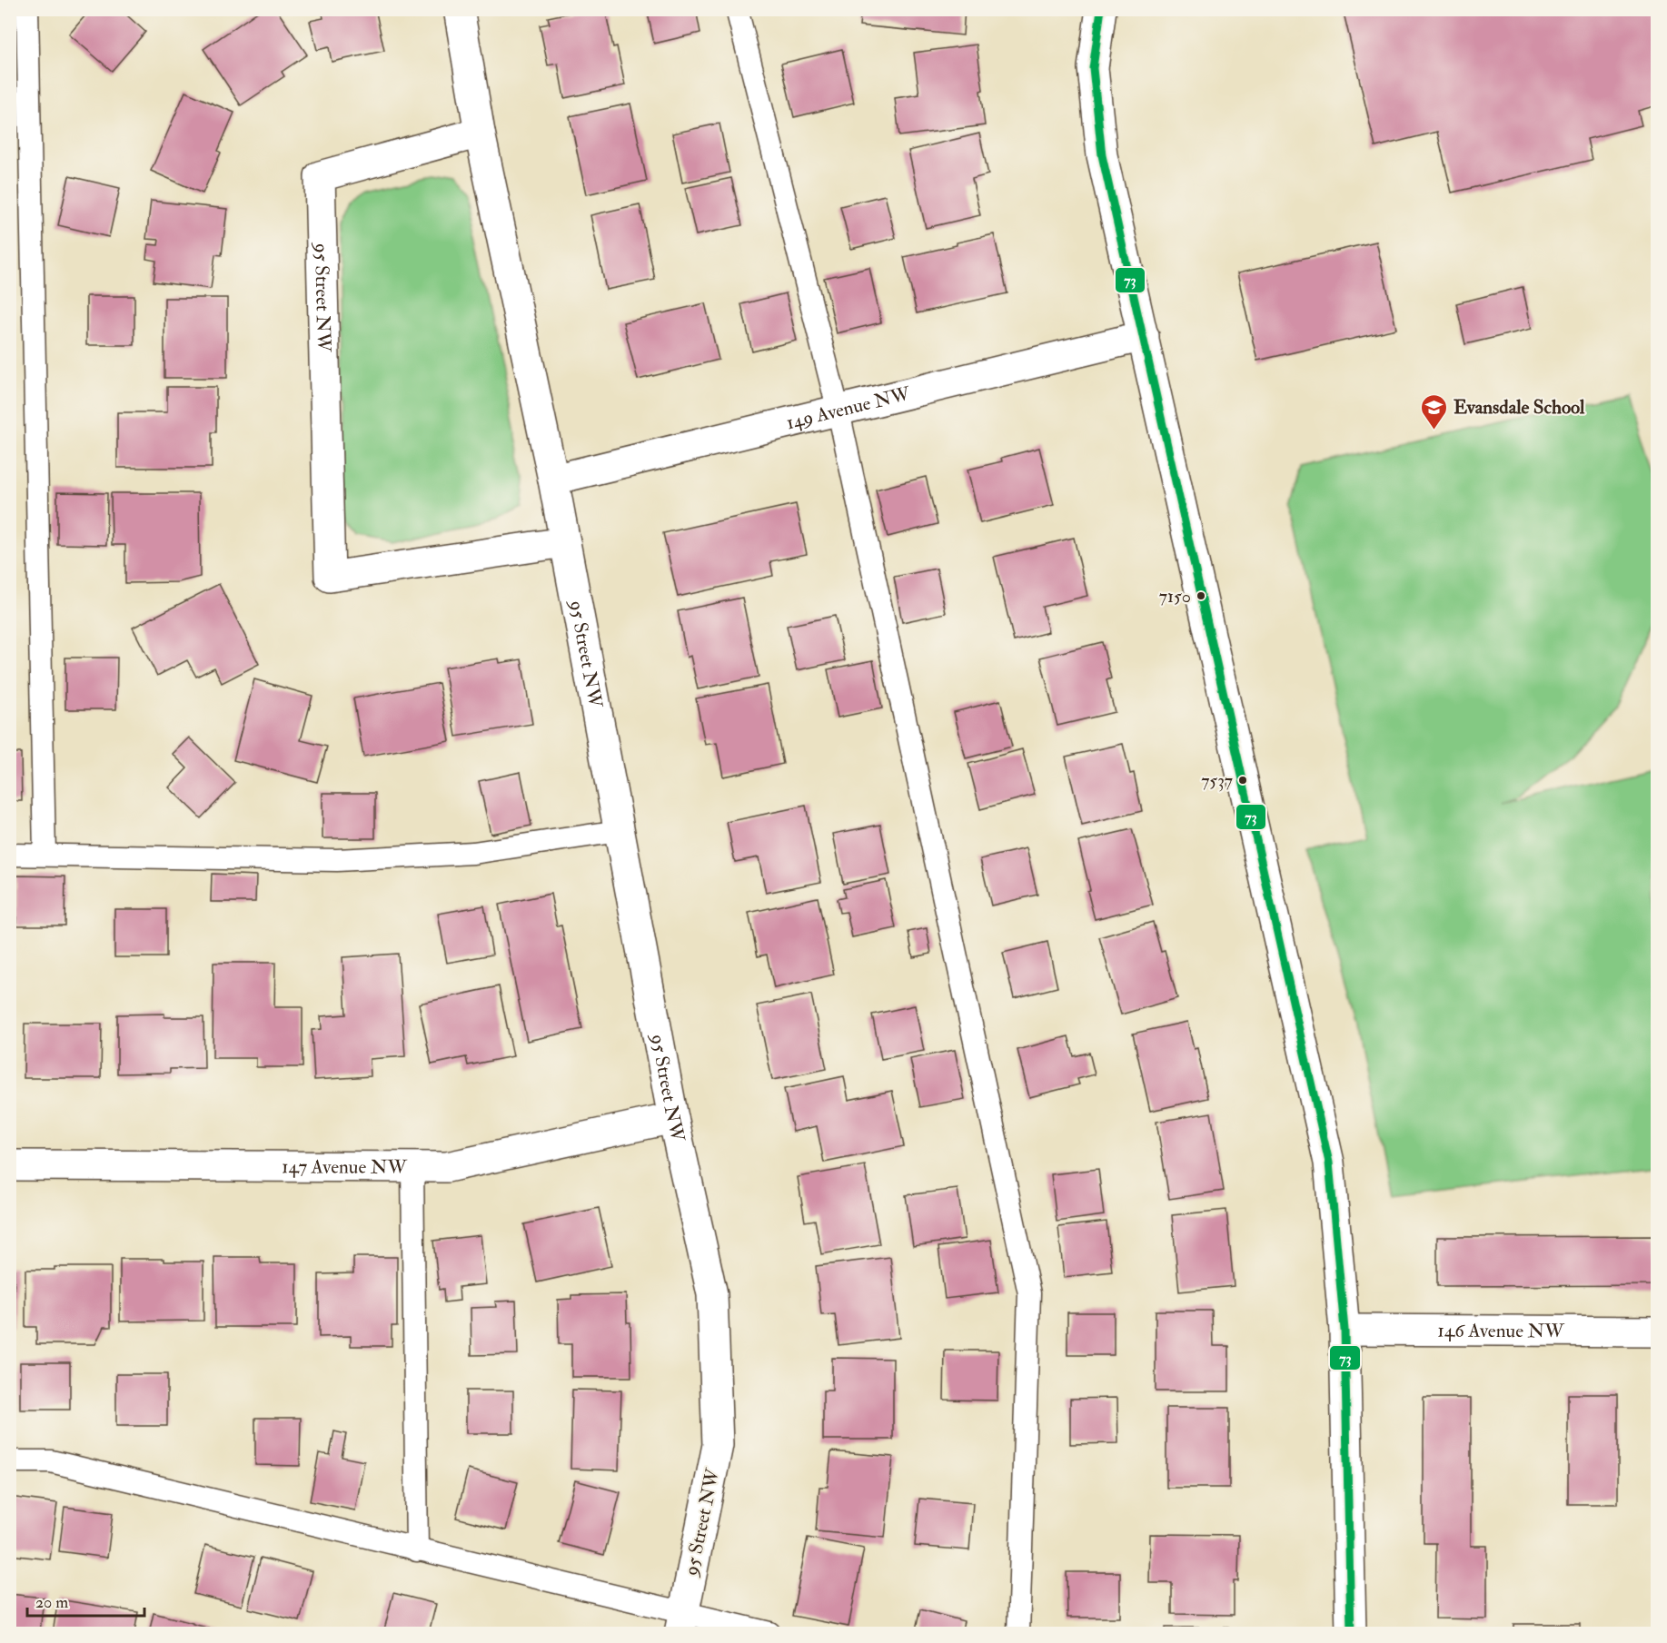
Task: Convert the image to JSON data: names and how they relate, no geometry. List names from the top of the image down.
{
  "streets": {
    "street": [
      "95 Street NW",
      "149 Avenue NW",
      "147 Avenue NW",
      "146 Avenue NW"
    ]
  },
  "crossings": [
    ["95 Street NW", "149 Avenue NW"],
    ["95 Street NW", "147 Avenue NW"]
  ],
  "places": {
    "school or university": ["Evansdale School"],
    "other": ["7150", "7537"]
  },
  "lines": ["transit line 73"],
  "scale_bar": "20 m"
}
